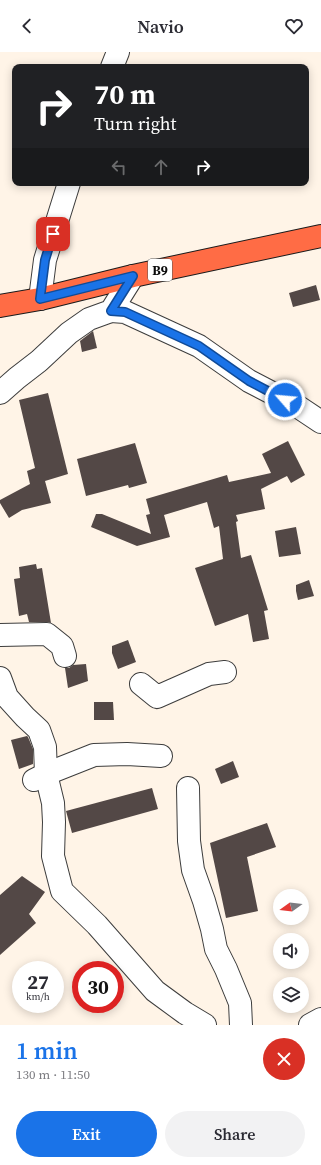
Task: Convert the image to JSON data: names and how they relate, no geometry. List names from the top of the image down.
{
  "streets": {
    "highway": ["B9"]
  },
  "north": "left",
  "page": {
    "header": "Navio",
    "turn": ["70 m", "Turn right"],
    "speed": "27 km/h",
    "limit": "30",
    "heading": ["1 min", "130 m · 11:50"],
    "buttons": ["Exit", "Share"]
  }
}
